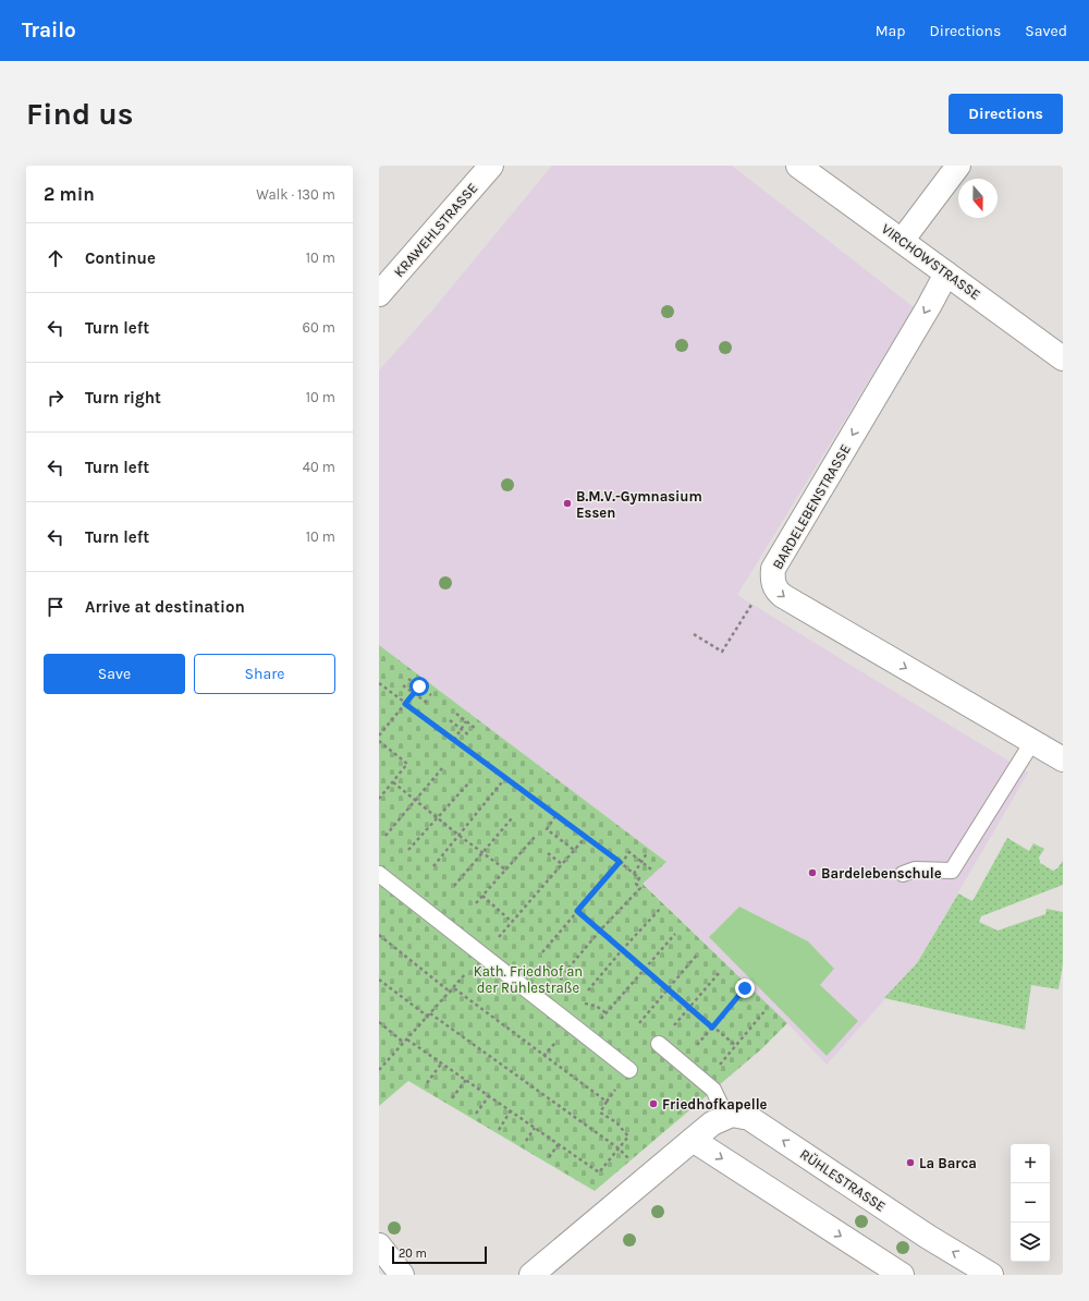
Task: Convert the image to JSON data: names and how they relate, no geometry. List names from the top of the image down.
{
  "streets": {
    "street": [
      "KRAWEHLSTRASSE",
      "VIRCHOWSTRASSE",
      "BARDELEBENSTRASSE",
      "RÜHLESTRASSE"
    ]
  },
  "crossings": [
    ["VIRCHOWSTRASSE", "BARDELEBENSTRASSE"]
  ],
  "parks": ["Kath. Friedhof an der Rühlestraße"],
  "places": [
    "B.M.V.-Gymnasium Essen",
    "Bardelebenschule",
    "Friedhofkapelle",
    "La Barca"
  ],
  "scale_bar": "20 m",
  "north": "bottom",
  "page": {
    "header": "Trailo",
    "nav": ["Map", "Directions", "Saved"],
    "buttons": [
      "Directions",
      ["Save", "Share"]
    ],
    "title": "Find us",
    "heading": ["2 min", "Walk · 130 m"],
    "list": [
      ["Continue", "10 m"],
      ["Turn left", "60 m"],
      ["Turn right", "10 m"],
      ["Turn left", "40 m"],
      ["Turn left", "10 m"],
      "Arrive at destination"
    ],
    "map_buttons": ["+", "−"],
    "scale": "20 m"
  }
}
